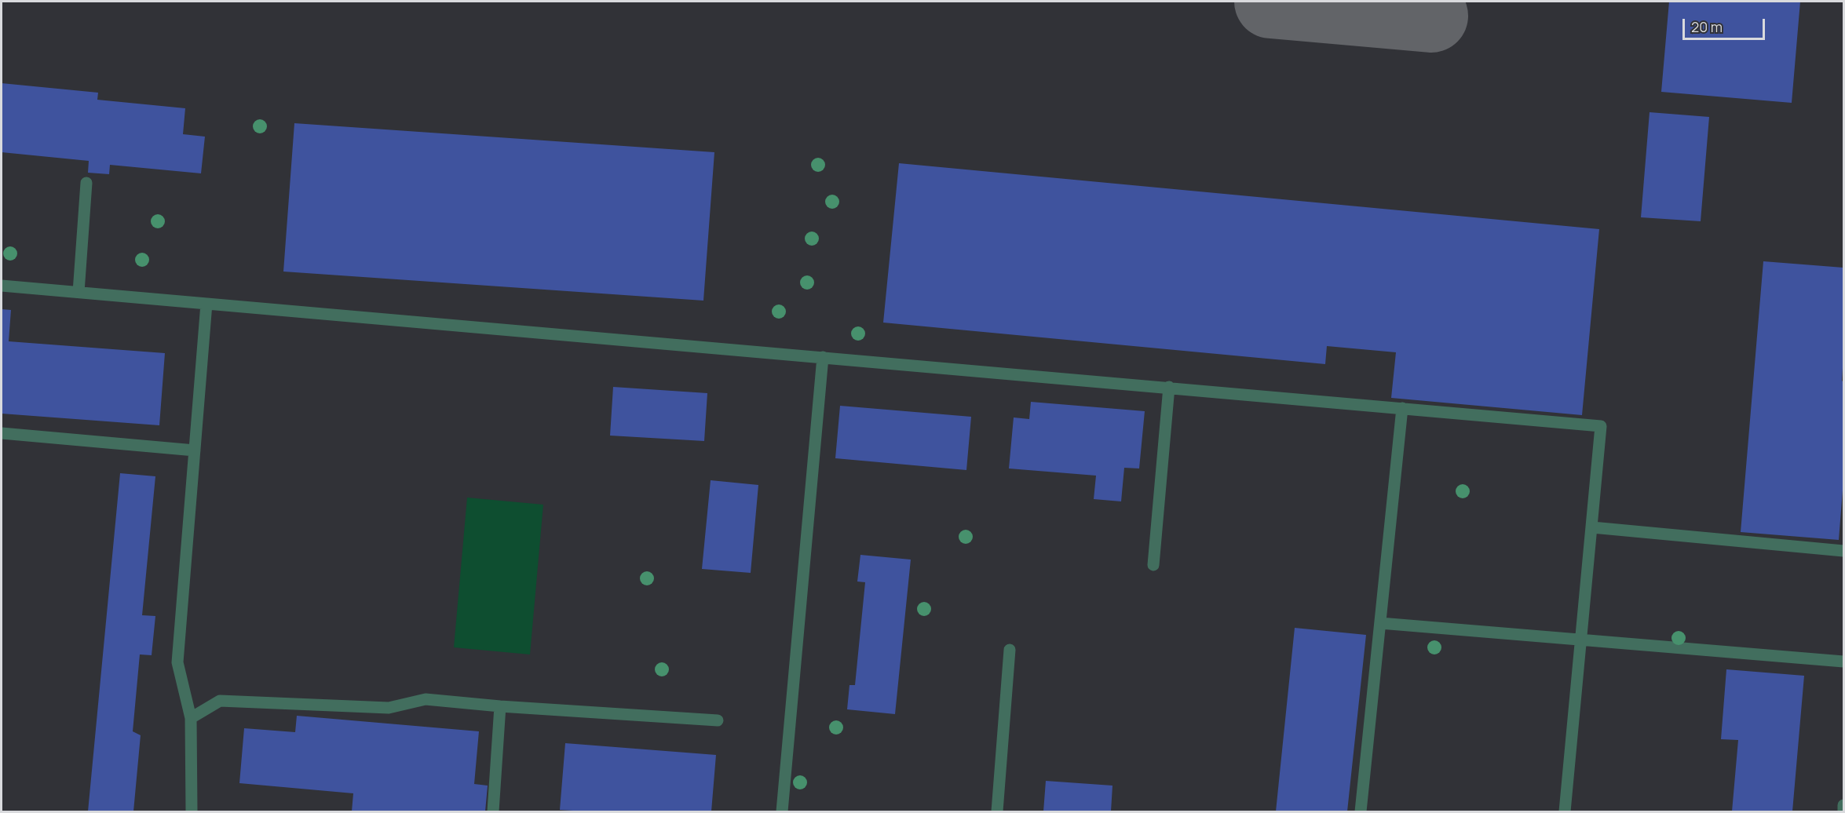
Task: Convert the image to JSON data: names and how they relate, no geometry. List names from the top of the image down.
{
  "scale_bar": "20 m"
}
